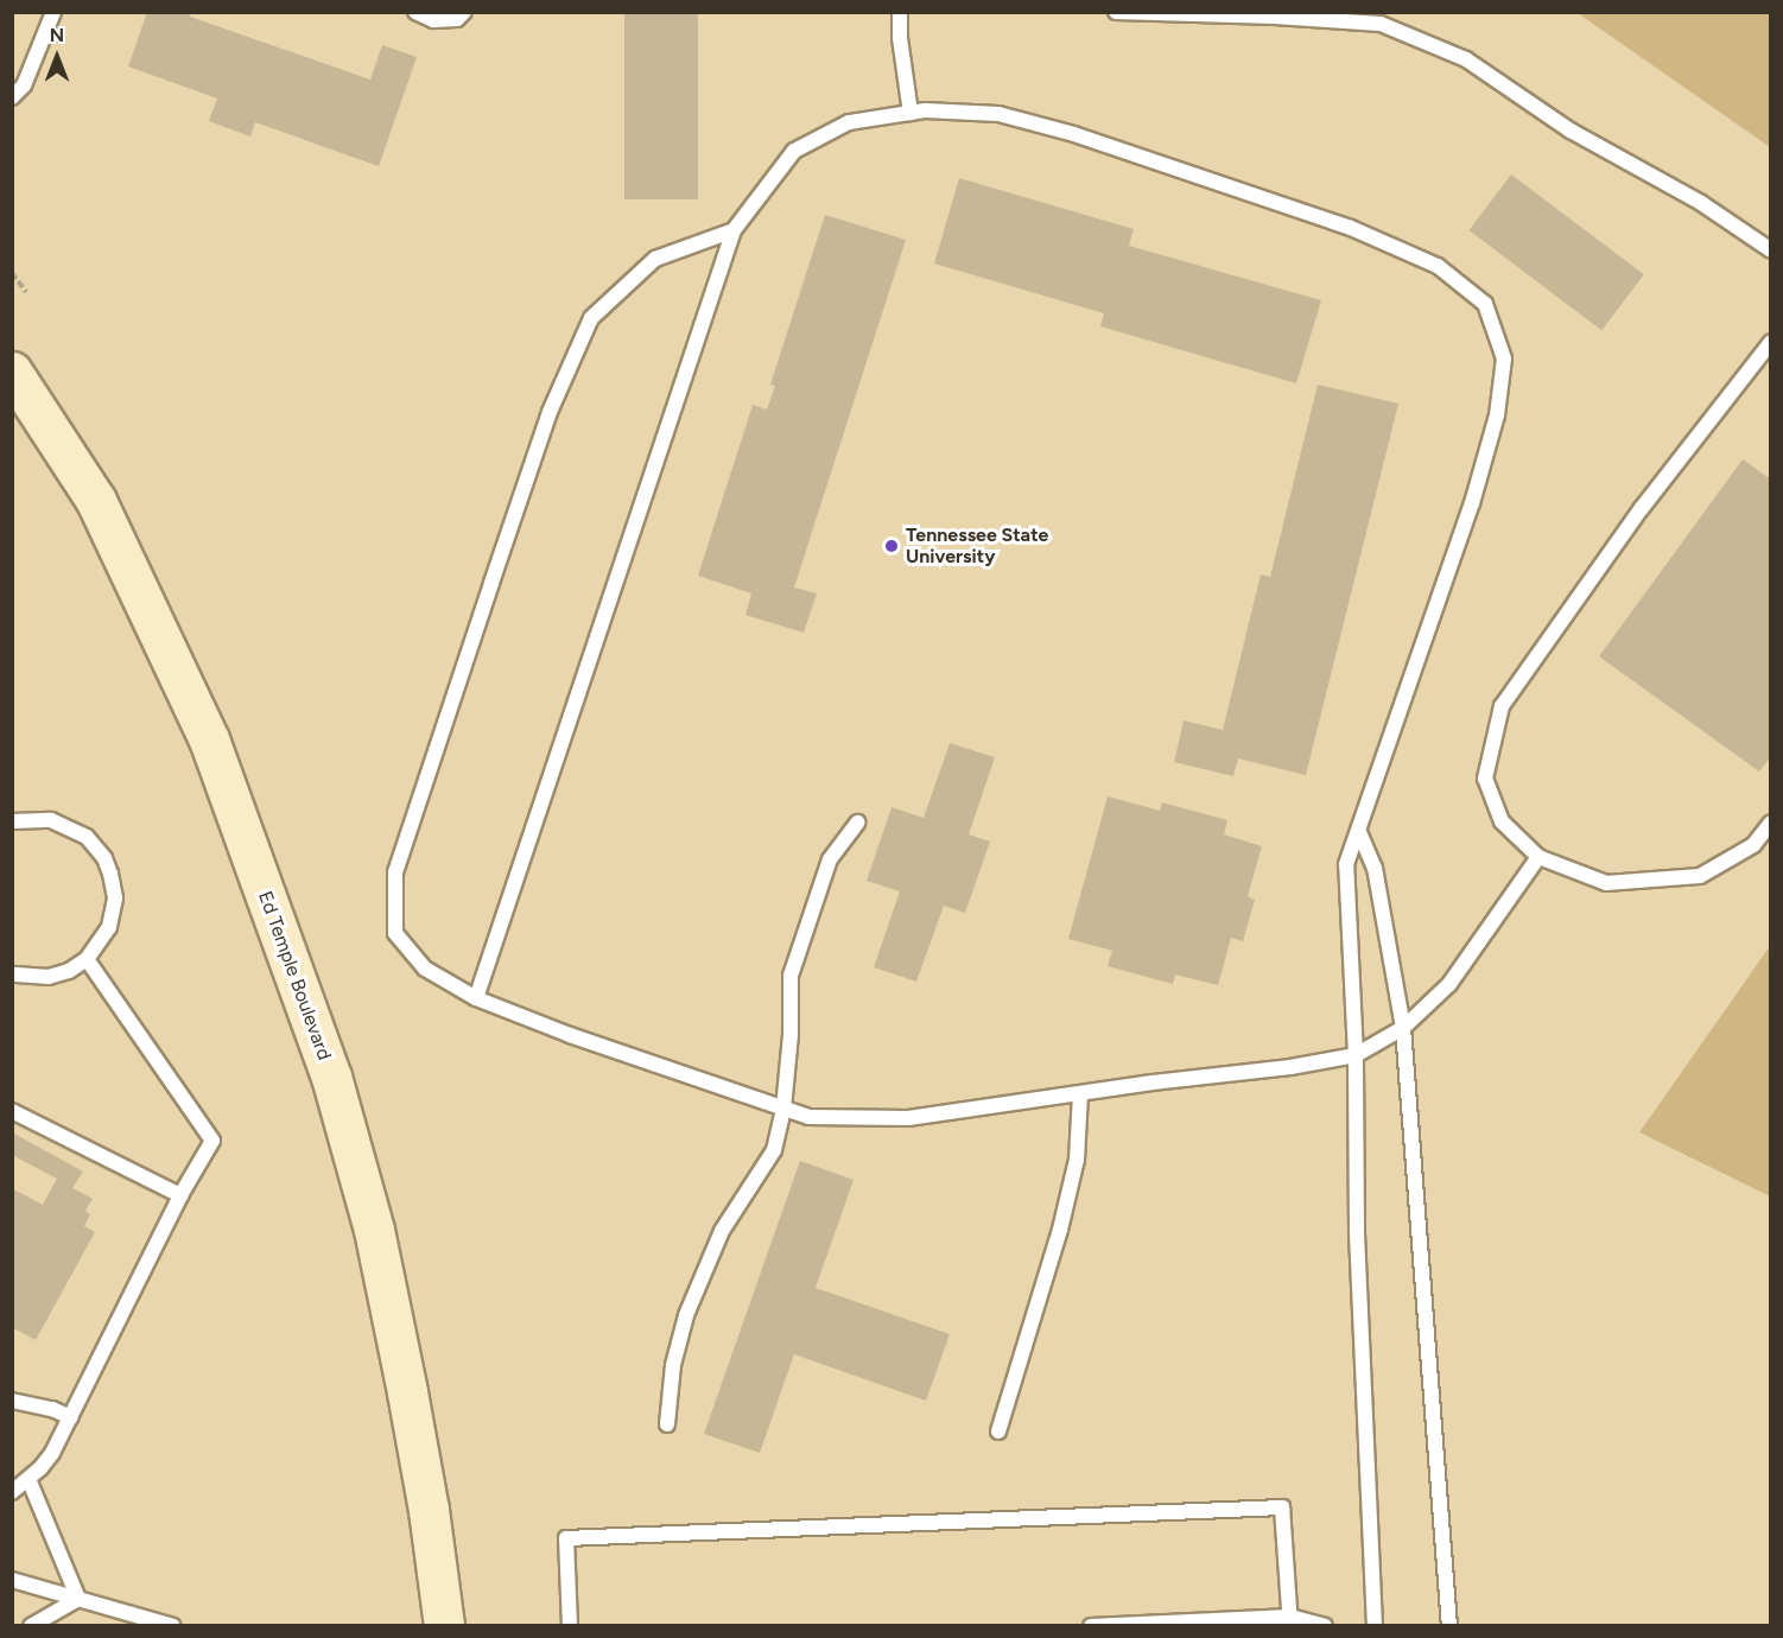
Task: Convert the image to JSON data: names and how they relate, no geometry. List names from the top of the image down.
{
  "streets": {
    "main road": ["Ed Temple Boulevard"]
  },
  "places": ["Tennessee State University"],
  "north": "top"
}
